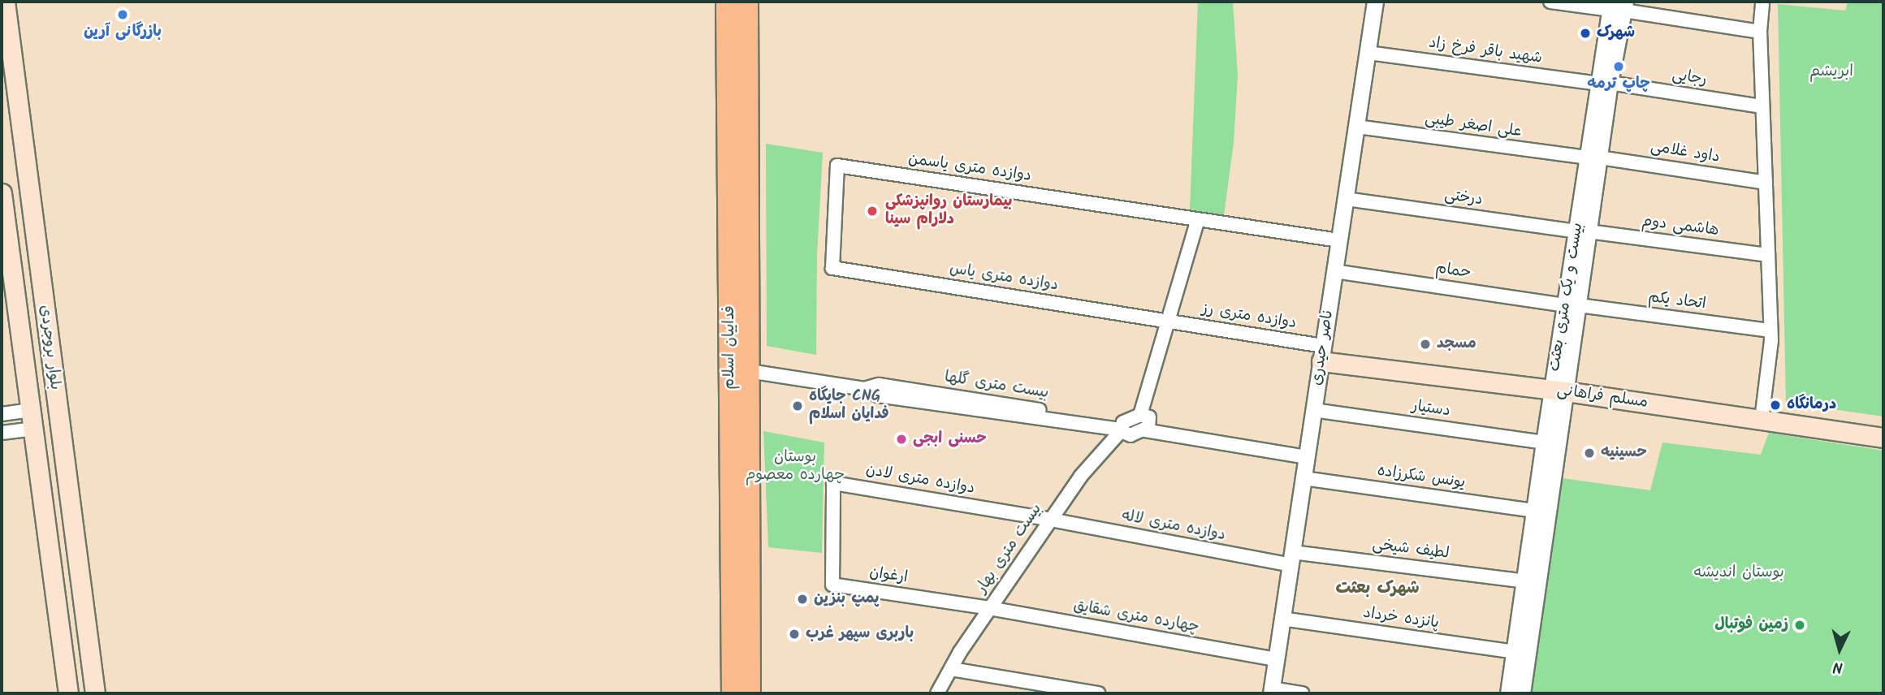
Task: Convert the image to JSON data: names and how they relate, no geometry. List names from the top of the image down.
{
  "streets": {
    "main road": ["بلوار بروجردی", "فداییان اسلام", "مسلم فراهانی"],
    "street": [
      "شهید باقر فرخ زاد",
      "رجایی",
      "علی اصغر طیبی",
      "داود غلامی",
      "دوازده متری یاسمن",
      "درختی",
      "هاشمی دوم",
      "حمام",
      "دوازده متری یاس",
      "بیست و یک متری بعثت",
      "اتحاد یکم",
      "دوازده متری رز",
      "ناصر حیدری",
      "بیست متری گلها",
      "دستیار",
      "یونس شکرزاده",
      "دوازده متری لادن",
      "دوازده متری لاله",
      "بیست متری بهار",
      "لطیف شیخی",
      "ارغوان",
      "چهارده متری شقایق",
      "پانزده خرداد"
    ]
  },
  "crossings": [
    ["شهید باقر فرخ زاد", "رجایی"],
    ["شهید باقر فرخ زاد", "بیست و یک متری بعثت"],
    ["شهید باقر فرخ زاد", "ناصر حیدری"],
    ["رجایی", "بیست و یک متری بعثت"],
    ["علی اصغر طیبی", "داود غلامی"],
    ["علی اصغر طیبی", "بیست و یک متری بعثت"],
    ["علی اصغر طیبی", "ناصر حیدری"],
    ["داود غلامی", "بیست و یک متری بعثت"],
    ["دوازده متری یاسمن", "دوازده متری یاس"],
    ["درختی", "هاشمی دوم"],
    ["درختی", "بیست و یک متری بعثت"],
    ["درختی", "ناصر حیدری"],
    ["هاشمی دوم", "بیست و یک متری بعثت"],
    ["حمام", "بیست و یک متری بعثت"],
    ["حمام", "اتحاد یکم"],
    ["حمام", "ناصر حیدری"],
    ["دوازده متری یاس", "دوازده متری رز"],
    ["بیست و یک متری بعثت", "اتحاد یکم"],
    ["بیست و یک متری بعثت", "مسلم فراهانی"],
    ["بیست و یک متری بعثت", "دستیار"],
    ["بیست و یک متری بعثت", "یونس شکرزاده"],
    ["بیست و یک متری بعثت", "لطیف شیخی"],
    ["بیست و یک متری بعثت", "پانزده خرداد"],
    ["دوازده متری رز", "ناصر حیدری"],
    ["دوازده متری رز", "مسلم فراهانی"],
    ["فداییان اسلام", "بیست متری گلها"],
    ["ناصر حیدری", "مسلم فراهانی"],
    ["ناصر حیدری", "دستیار"],
    ["ناصر حیدری", "یونس شکرزاده"],
    ["ناصر حیدری", "دوازده متری لاله"],
    ["ناصر حیدری", "لطیف شیخی"],
    ["ناصر حیدری", "چهارده متری شقایق"],
    ["ناصر حیدری", "پانزده خرداد"],
    ["بیست متری گلها", "بیست متری بهار"],
    ["دوازده متری لادن", "دوازده متری لاله"],
    ["دوازده متری لادن", "بیست متری بهار"],
    ["دوازده متری لادن", "ارغوان"],
    ["دوازده متری لاله", "بیست متری بهار"],
    ["دوازده متری لاله", "لطیف شیخی"],
    ["بیست متری بهار", "ارغوان"],
    ["بیست متری بهار", "چهارده متری شقایق"],
    ["ارغوان", "چهارده متری شقایق"]
  ],
  "districts": ["شهرک بعثت"],
  "parks": ["ابریشم", "بوستان چهارده معصوم", "بوستان اندیشه"],
  "places": [
    "بازرگانی آرین",
    "شهرک",
    "چاپ ترمه",
    "بیمارستان روانپزشکی دلارام سینا",
    "مسجد",
    "درمانگاه",
    "جایگاه CNG فدایان اسلام",
    "حسنی ابجی",
    "حسینیه",
    "پمپ بنزین",
    "زمین فوتبال",
    "باربری سپهر غرب"
  ],
  "north": "bottom"
}
